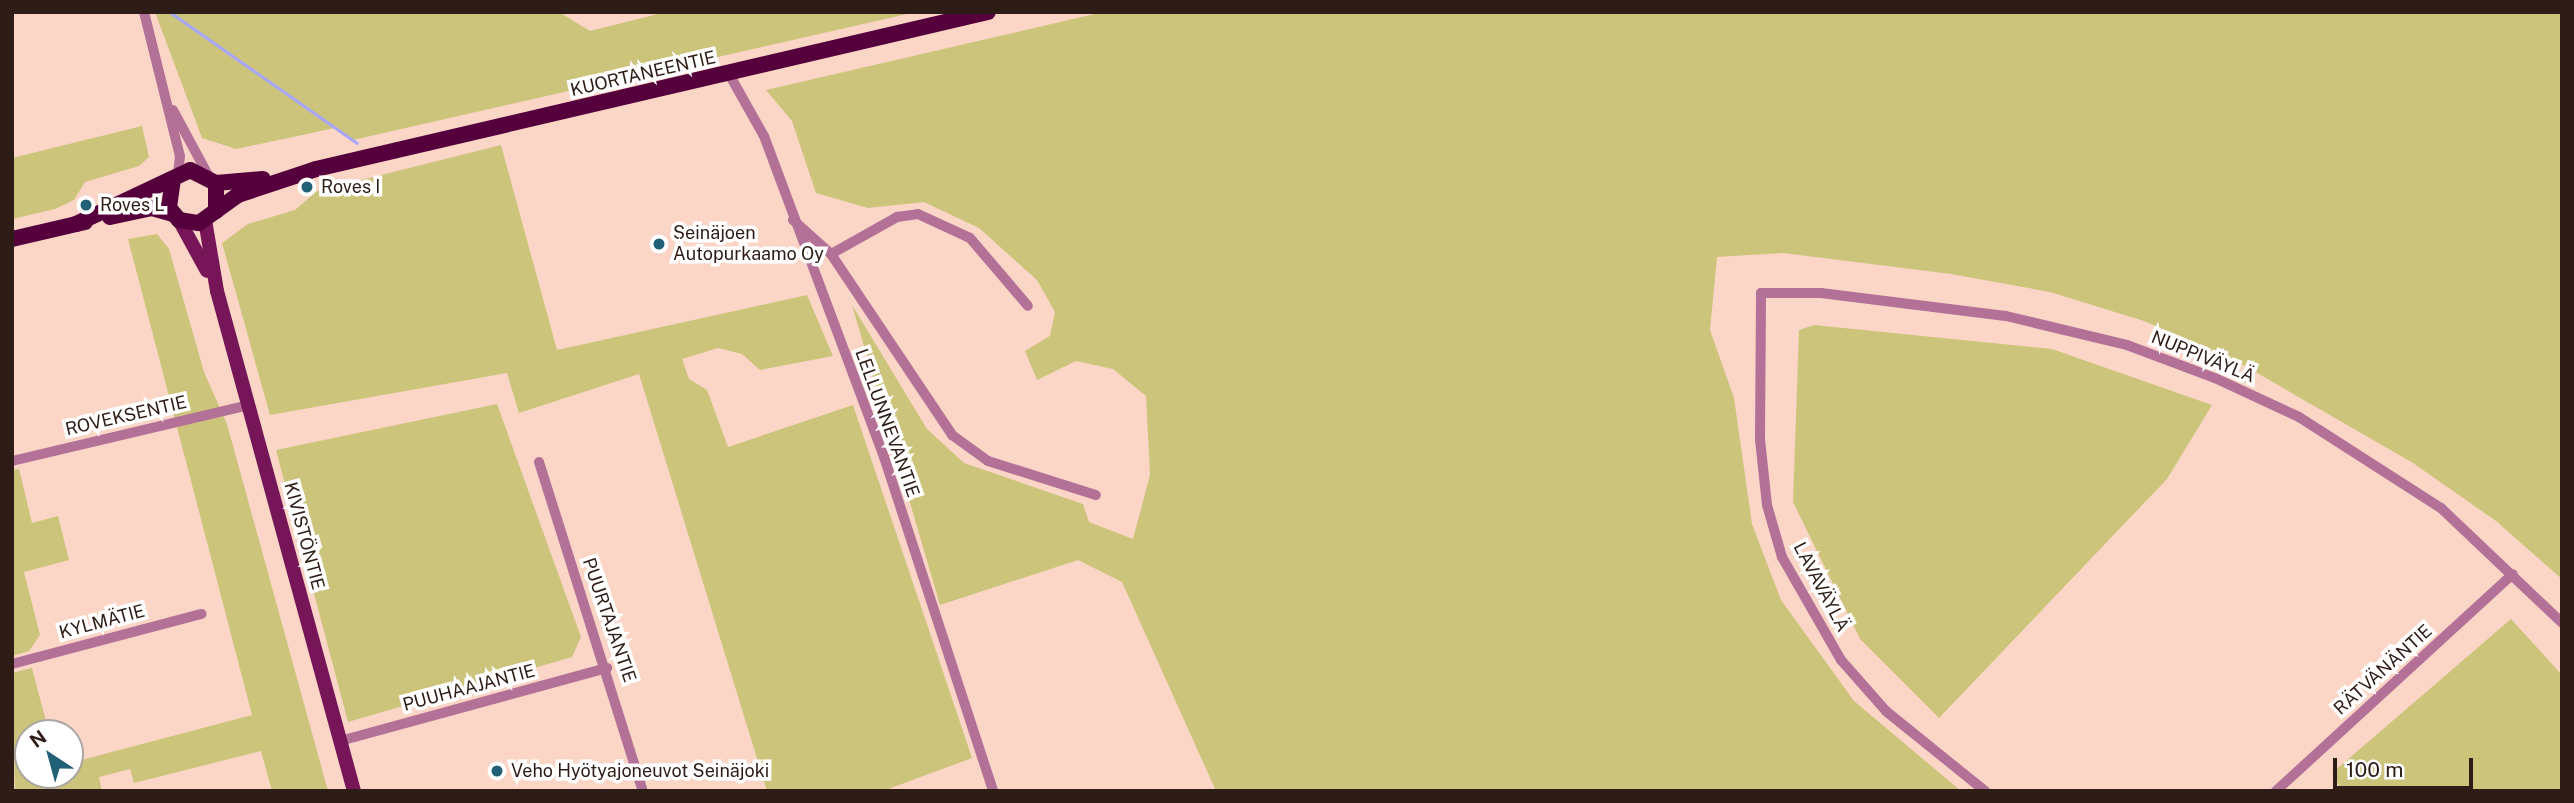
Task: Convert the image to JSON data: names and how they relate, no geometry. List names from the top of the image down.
{
  "streets": {
    "highway": ["KUORTANEENTIE"],
    "main road": ["KIVISTÖNTIE"],
    "street": [
      "NUPPIVÄYLÄ",
      "ROVEKSENTIE",
      "LELLUNNEVANTIE",
      "LAVAVÄYLÄ",
      "PUURTAJANTIE",
      "KYLMÄTIE",
      "RÄTVÄNÄNTIE",
      "PUUHAAJANTIE"
    ]
  },
  "crossings": [
    ["KUORTANEENTIE", "LELLUNNEVANTIE"],
    ["KUORTANEENTIE", "KIVISTÖNTIE"],
    ["NUPPIVÄYLÄ", "LAVAVÄYLÄ"],
    ["NUPPIVÄYLÄ", "RÄTVÄNÄNTIE"],
    ["ROVEKSENTIE", "KIVISTÖNTIE"],
    ["KIVISTÖNTIE", "PUUHAAJANTIE"],
    ["PUURTAJANTIE", "PUUHAAJANTIE"]
  ],
  "places": [
    "Roves I",
    "Roves L",
    "Seinäjoen Autopurkaamo Oy",
    "Veho Hyötyajoneuvot Seinäjoki"
  ],
  "scale_bar": "100 m",
  "north": "top left"
}
